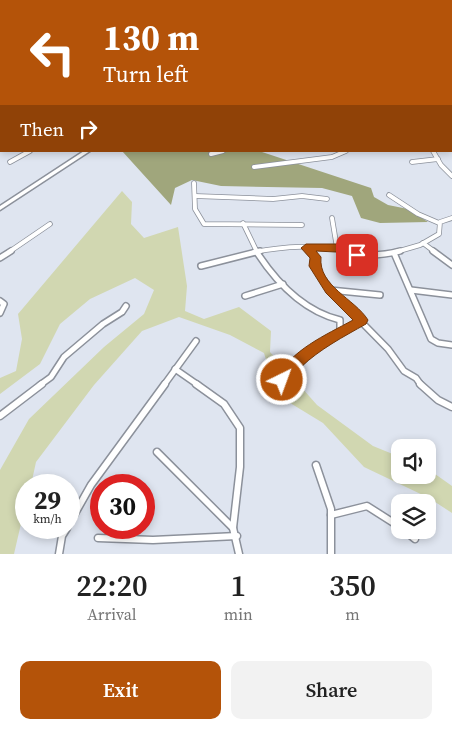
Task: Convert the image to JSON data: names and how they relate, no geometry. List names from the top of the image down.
{
  "page": {
    "turn": ["130 m", "Turn left"],
    "then": "Then",
    "speed": "29 km/h",
    "limit": "30",
    "eta": [
      "22:20",
      "Arrival",
      "1",
      "min",
      "350",
      "m"
    ],
    "buttons": ["Exit", "Share"]
  }
}
